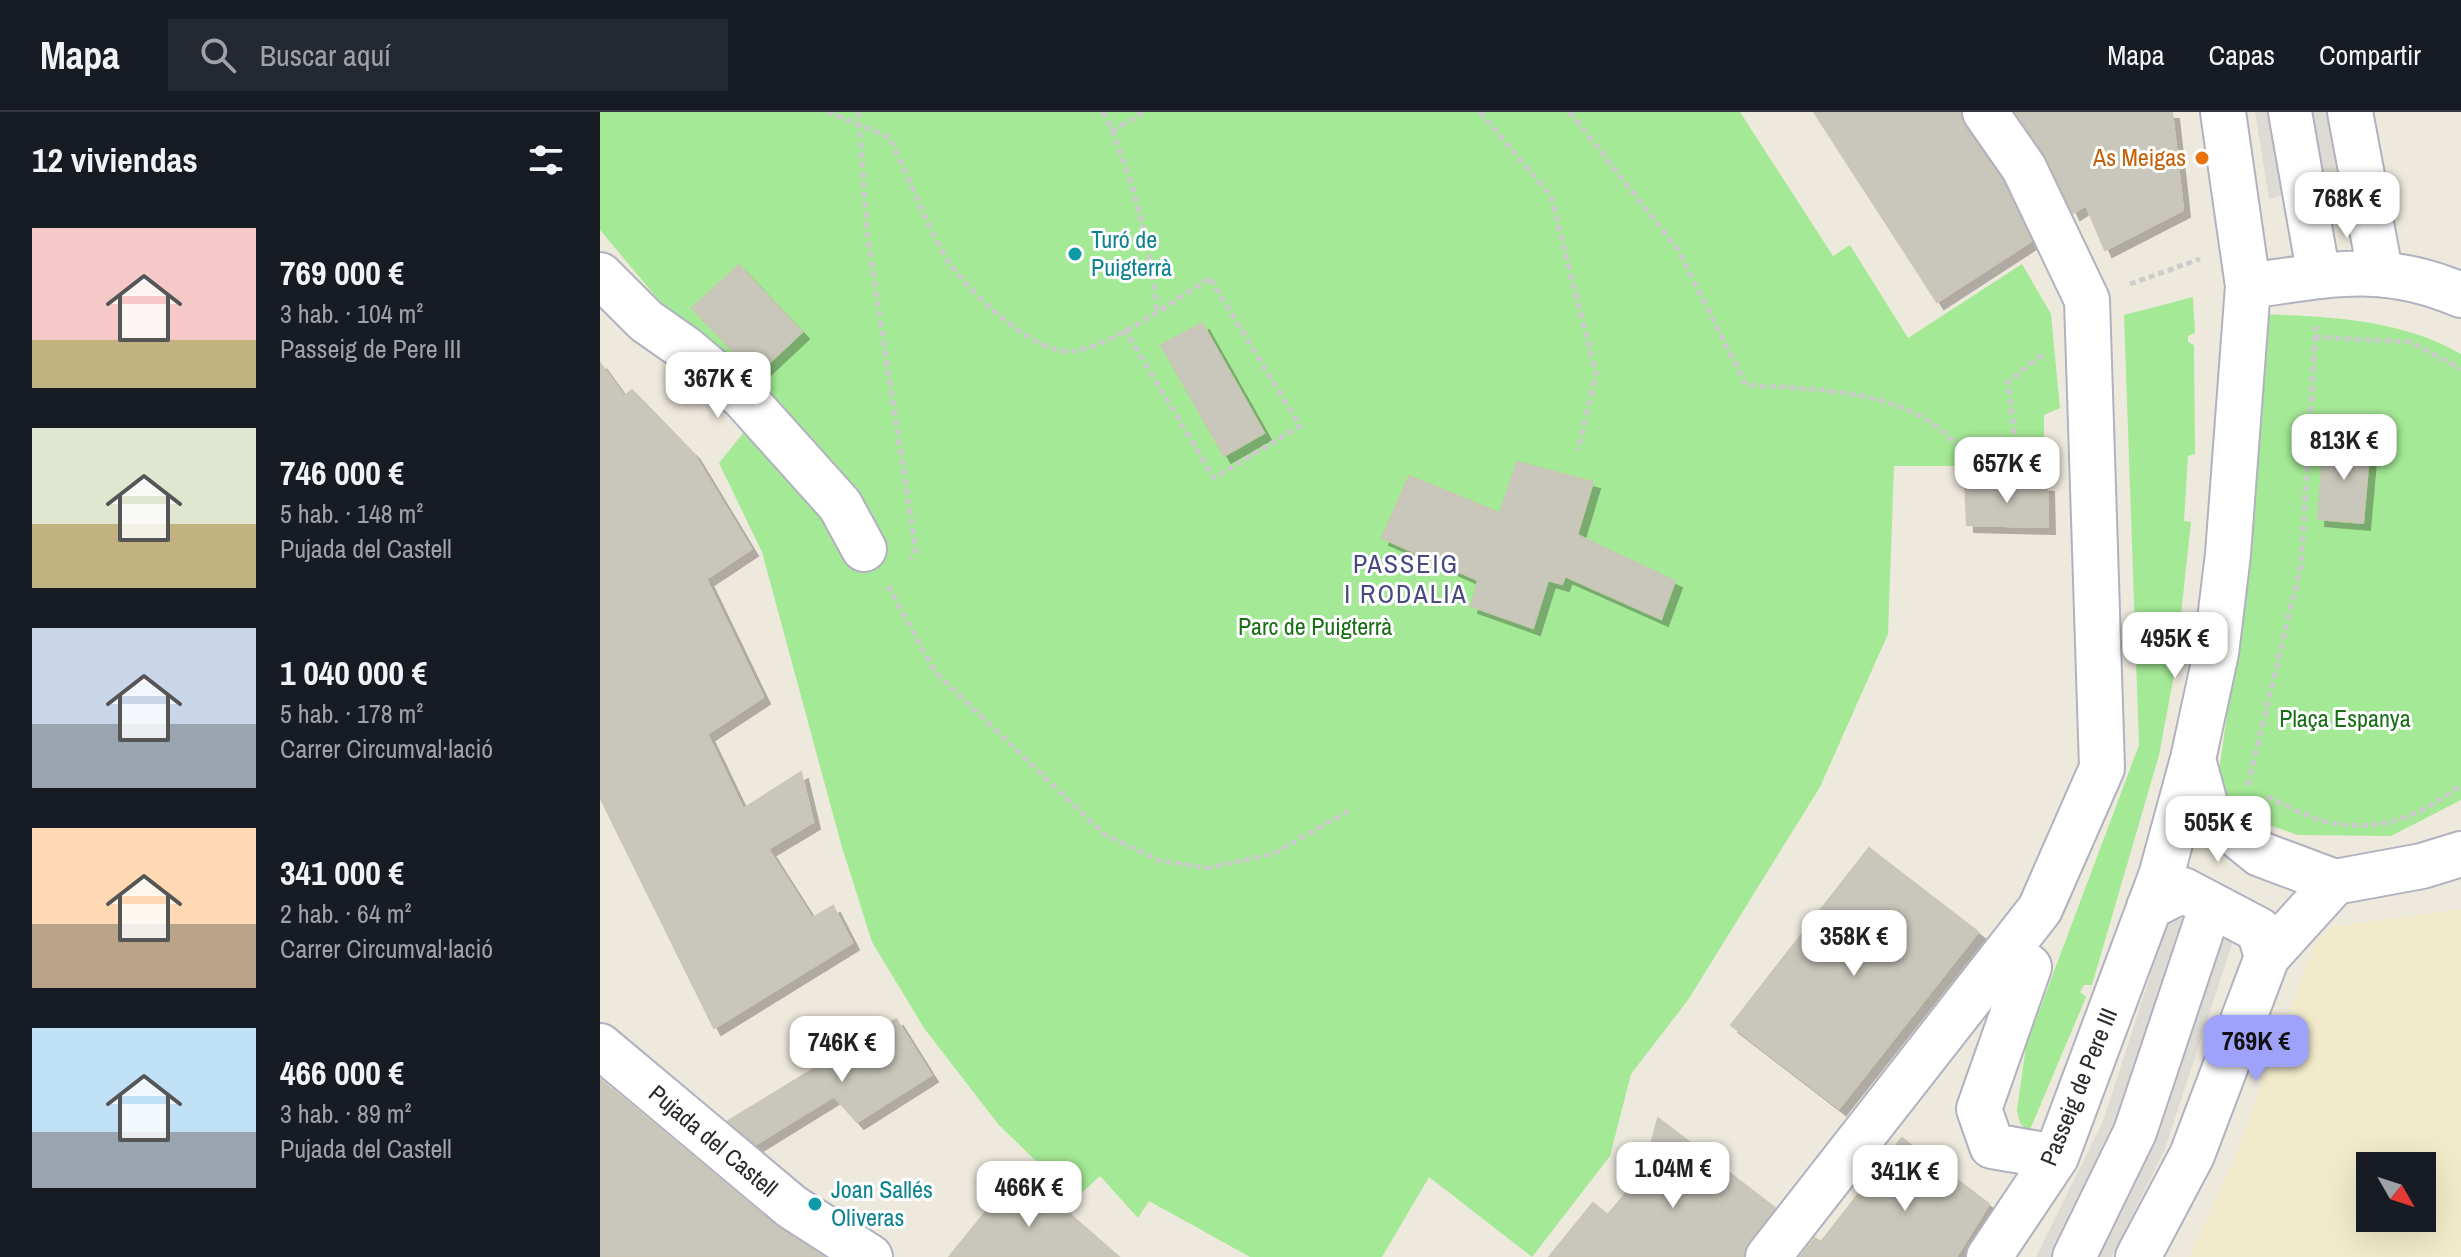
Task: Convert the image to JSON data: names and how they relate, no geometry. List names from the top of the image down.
{
  "streets": {
    "street": ["Passeig de Pere III", "Pujada del Castell"]
  },
  "districts": ["PASSEIG I RODALIA"],
  "parks": ["Parc de Puigterrà", "Plaça Espanya"],
  "places": ["As Meigas", "Turó de Puigterrà", "Joan Sallés Oliveras"],
  "north": "bottom right",
  "page": {
    "header": "Mapa",
    "search": "Buscar aquí",
    "nav": ["Mapa", "Capas", "Compartir"],
    "heading": "12 viviendas",
    "price": [
      "768K €",
      "367K €",
      "813K €",
      "657K €",
      "495K €",
      "505K €",
      "358K €",
      "769K €",
      "746K €",
      "1.04M €",
      "341K €",
      "466K €"
    ],
    "list": [
      {
        "name": "769 000 €",
        "note": "3 hab. · 104 m² · Passeig de Pere III"
      },
      {
        "name": "746 000 €",
        "note": "5 hab. · 148 m² · Pujada del Castell"
      },
      {
        "name": "1 040 000 €",
        "note": "5 hab. · 178 m² · Carrer Circumval·lació"
      },
      {
        "name": "341 000 €",
        "note": "2 hab. · 64 m² · Carrer Circumval·lació"
      },
      {
        "name": "466 000 €",
        "note": "3 hab. · 89 m² · Pujada del Castell"
      }
    ]
  }
}
